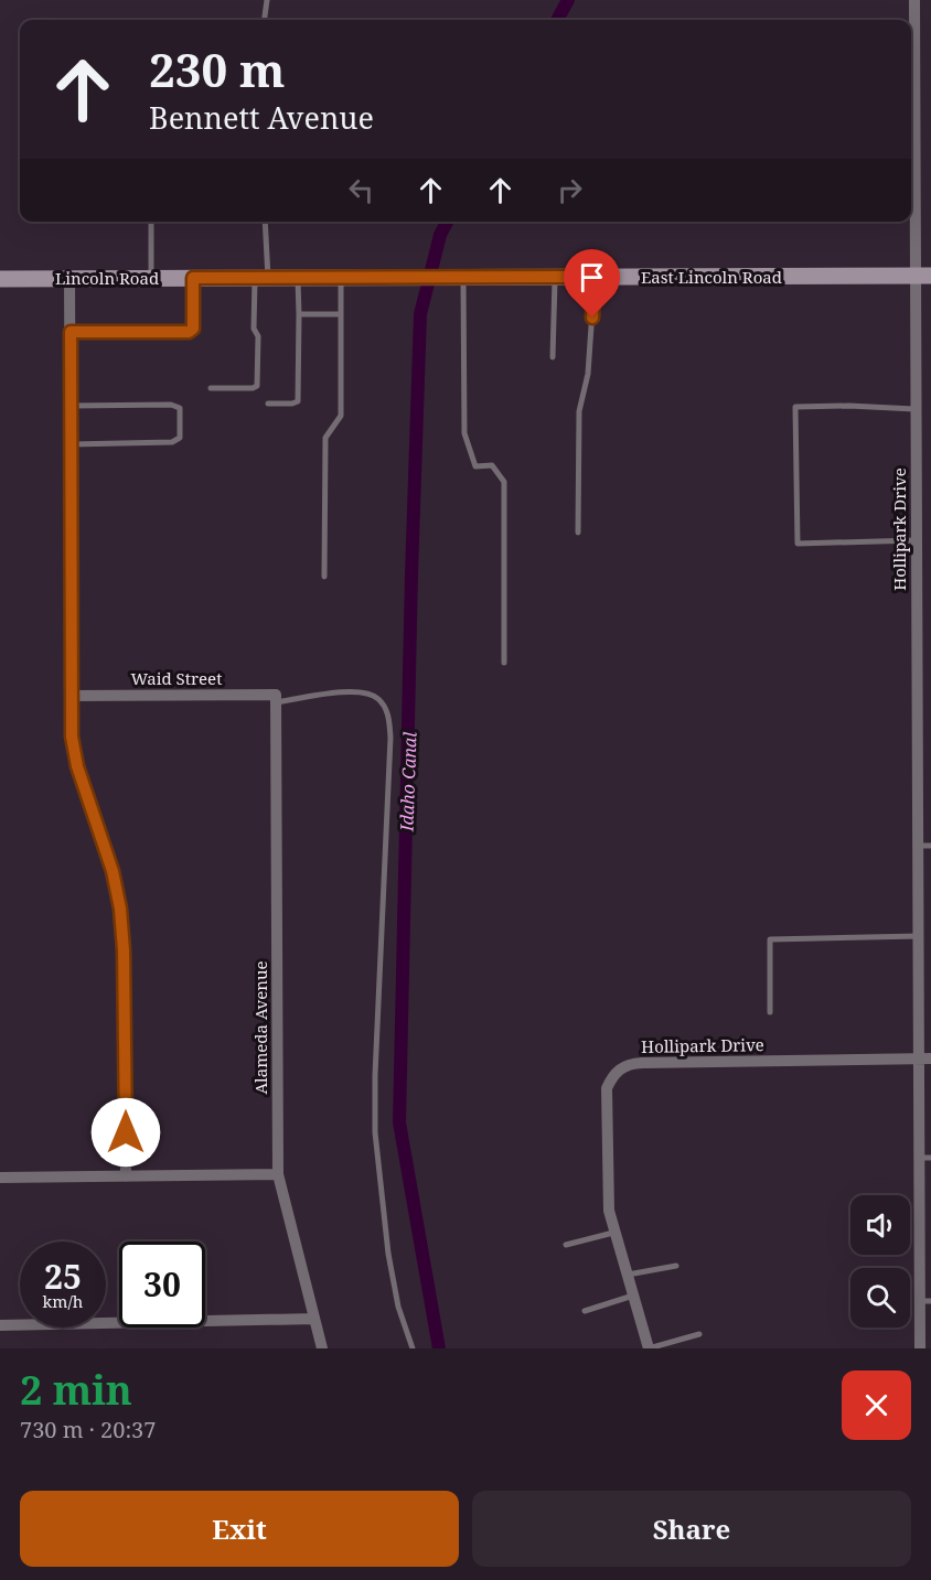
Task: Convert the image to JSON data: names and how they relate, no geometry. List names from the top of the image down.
{
  "streets": {
    "main road": ["East Lincoln Road", "Lincoln Road"],
    "street": ["Hollipark Drive", "Waid Street", "Alameda Avenue"]
  },
  "crossings": [
    ["East Lincoln Road", "Lincoln Road"],
    ["East Lincoln Road", "Hollipark Drive"],
    ["Waid Street", "Alameda Avenue"]
  ],
  "water": ["Idaho Canal"],
  "page": {
    "turn": ["230 m", "Bennett Avenue"],
    "speed": "25 km/h",
    "limit": "30",
    "heading": ["2 min", "730 m · 20:37"],
    "buttons": ["Exit", "Share"]
  }
}
